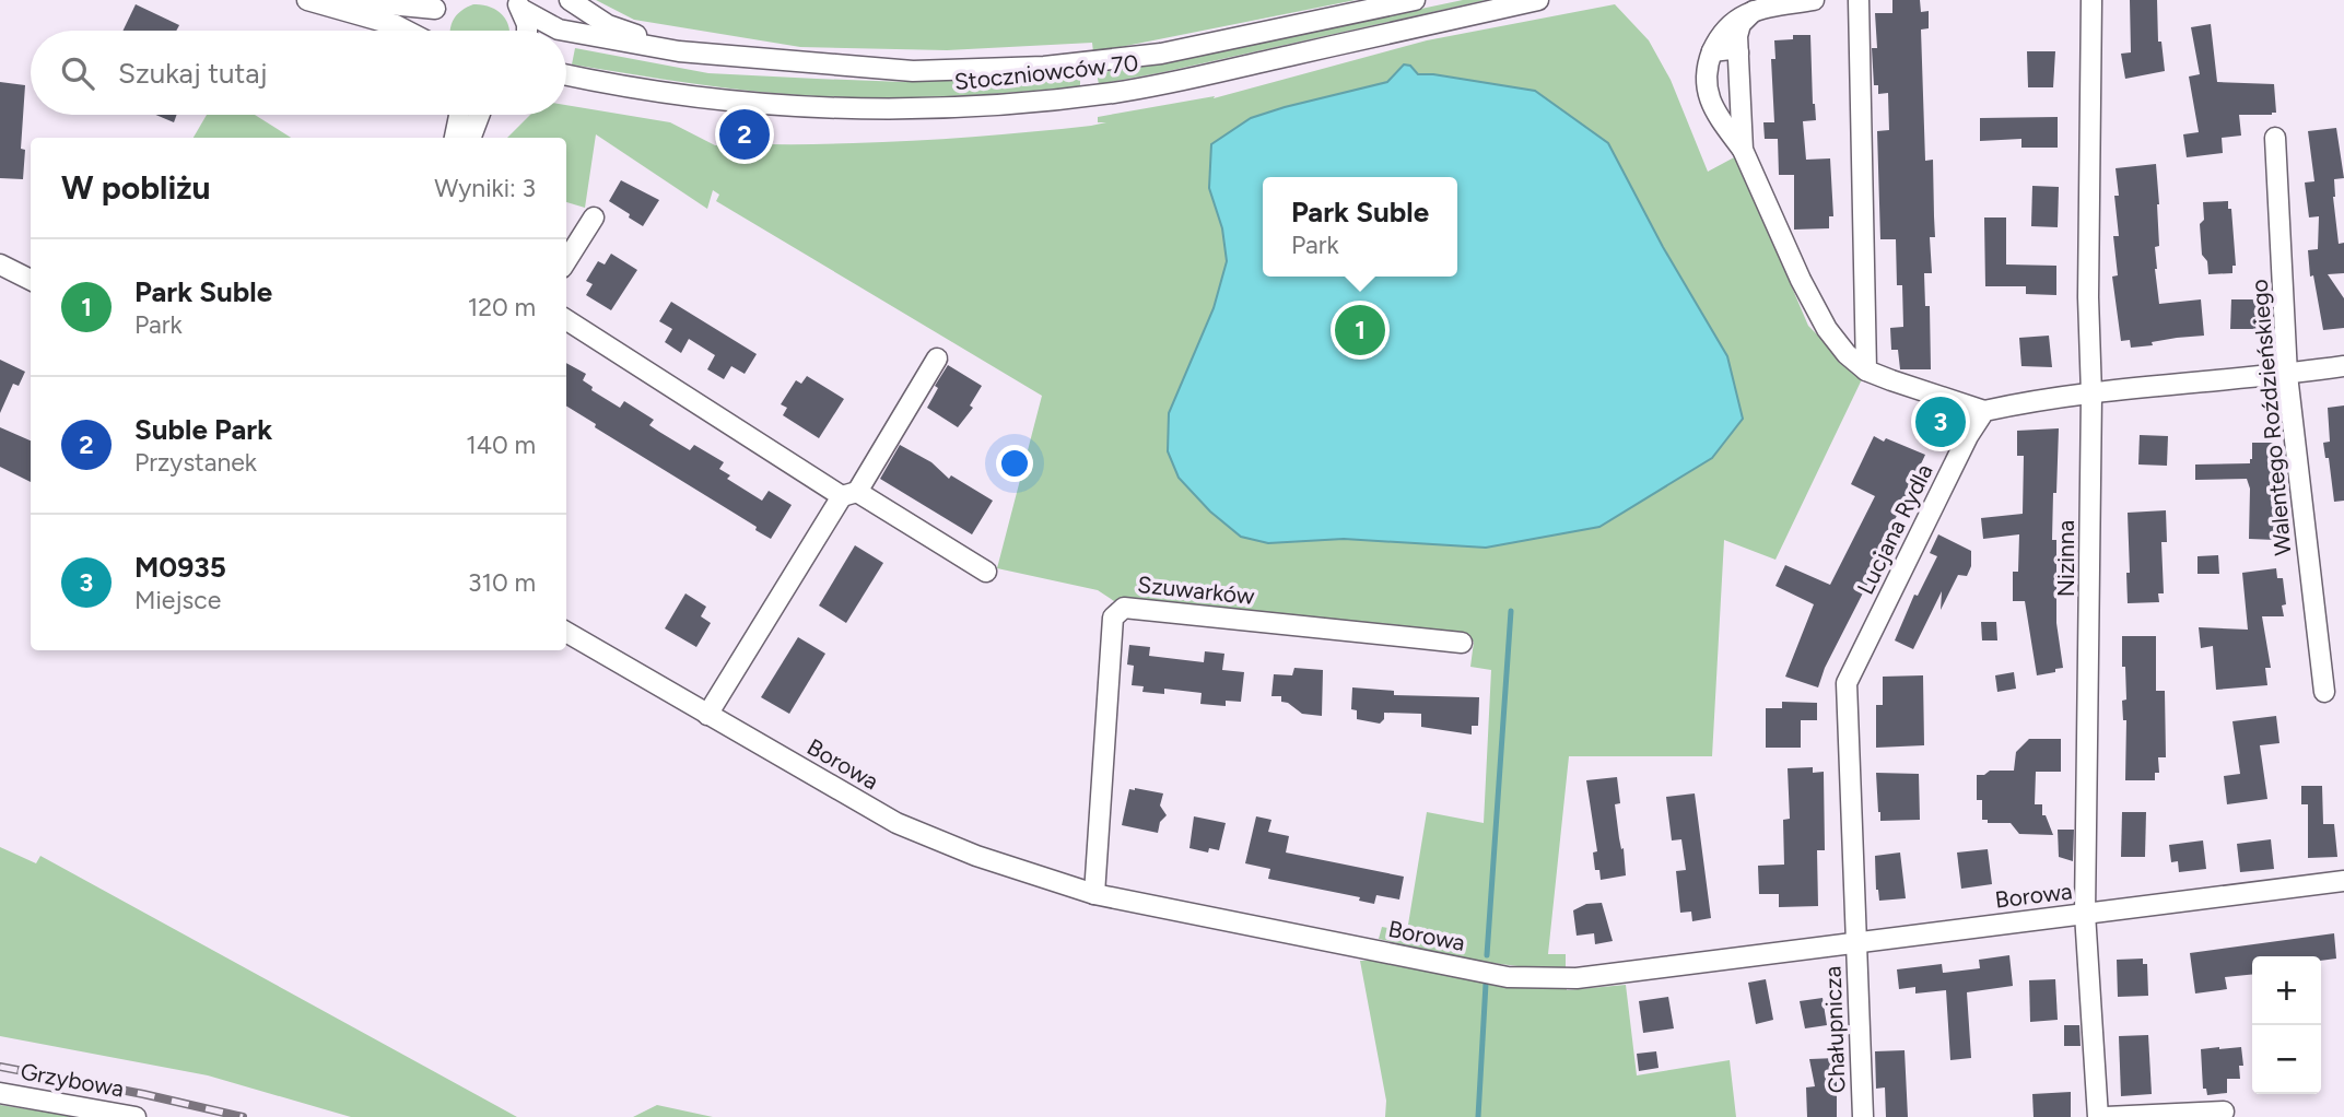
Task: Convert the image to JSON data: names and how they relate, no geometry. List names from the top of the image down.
{
  "streets": {
    "street": [
      "Stoczniowców 70",
      "Walentego Roździeńskiego",
      "Lucjana Rydla",
      "Nizinna",
      "Szuwarków",
      "Borowa",
      "Chałupnicza",
      "Grzybowa"
    ]
  },
  "crossings": [
    ["Lucjana Rydla", "Borowa"],
    ["Lucjana Rydla", "Chałupnicza"],
    ["Nizinna", "Borowa"],
    ["Szuwarków", "Borowa"],
    ["Borowa", "Chałupnicza"]
  ],
  "page": {
    "search": "Szukaj tutaj",
    "pins": ["2", "1", "3"],
    "heading": ["W pobliżu", "Wyniki: 3"],
    "popup": ["Park Suble", "Park"],
    "list": [
      {
        "mark": "1",
        "name": "Park Suble",
        "note": "Park",
        "value": "120 m"
      },
      {
        "mark": "2",
        "name": "Suble Park",
        "note": "Przystanek",
        "value": "140 m"
      },
      {
        "mark": "3",
        "name": "M0935",
        "note": "Miejsce",
        "value": "310 m"
      }
    ],
    "map_buttons": ["+", "−"]
  }
}
